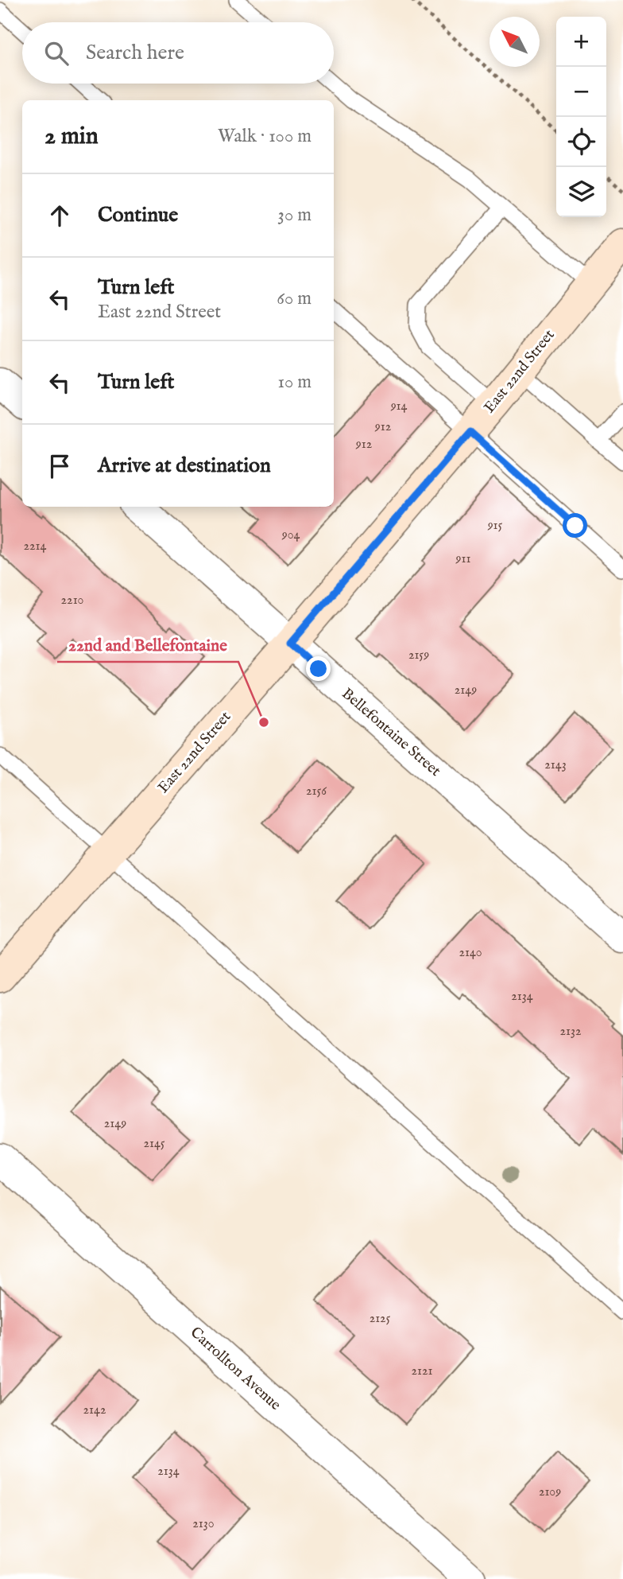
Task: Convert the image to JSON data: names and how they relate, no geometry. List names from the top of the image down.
{
  "streets": {
    "main road": ["East 22nd Street"],
    "street": ["Bellefontaine Street", "Carrollton Avenue"]
  },
  "crossings": [
    ["East 22nd Street", "Bellefontaine Street"]
  ],
  "places": ["22nd and Bellefontaine"],
  "house_numbers": [
    "914",
    "912",
    "912",
    "915",
    "904",
    "2214",
    "911",
    "2210",
    "2159",
    "2149",
    "2143",
    "2156",
    "2140",
    "2134",
    "2132",
    "2149",
    "2145",
    "2125",
    "2121",
    "2142",
    "2134",
    "2109",
    "2130"
  ],
  "north": "top left",
  "page": {
    "map_buttons": ["+", "−"],
    "search": "Search here",
    "heading": ["2 min", "Walk · 100 m"],
    "list": [
      ["Continue", "30 m"],
      ["Turn left", "East 22nd Street", "60 m"],
      ["Turn left", "10 m"],
      "Arrive at destination"
    ]
  }
}
